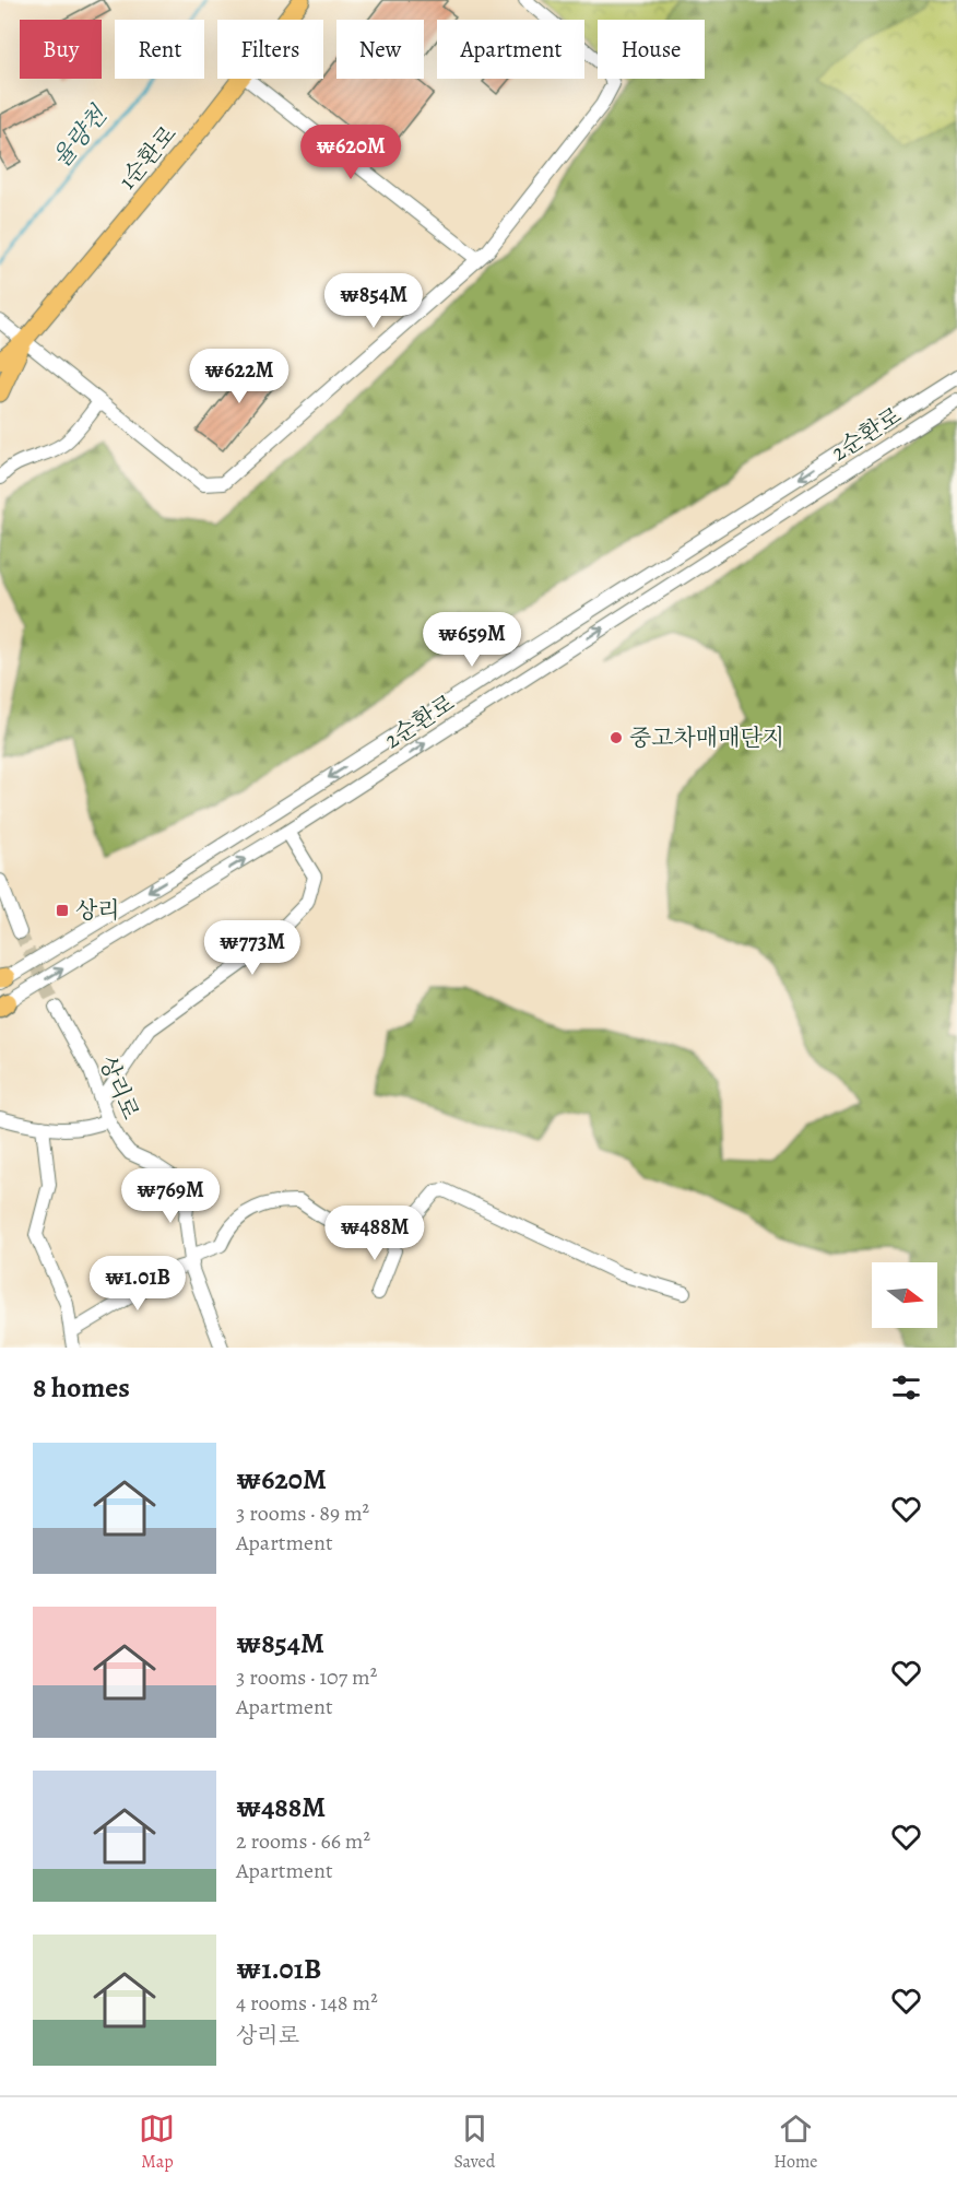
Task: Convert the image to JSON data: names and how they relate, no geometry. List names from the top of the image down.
{
  "streets": {
    "main road": ["1순환로"],
    "street": ["2순환로", "상리로"]
  },
  "water": ["율량천"],
  "places": {
    "other": ["중고차매매단지"],
    "transit": ["상리"]
  },
  "north": "right",
  "page": {
    "chip": [
      "Buy",
      "Rent",
      "Filters",
      "New",
      "Apartment",
      "House"
    ],
    "price": [
      "₩620M",
      "₩854M",
      "₩622M",
      "₩659M",
      "₩773M",
      "₩769M",
      "₩488M",
      "₩1.01B"
    ],
    "heading": "8 homes",
    "list": [
      {
        "name": "₩620M",
        "note": "3 rooms · 89 m² · Apartment"
      },
      {
        "name": "₩854M",
        "note": "3 rooms · 107 m² · Apartment"
      },
      {
        "name": "₩488M",
        "note": "2 rooms · 66 m² · Apartment"
      },
      {
        "name": "₩1.01B",
        "note": "4 rooms · 148 m² · 상리로"
      }
    ],
    "tabs": ["Map", "Saved", "Home"]
  }
}
